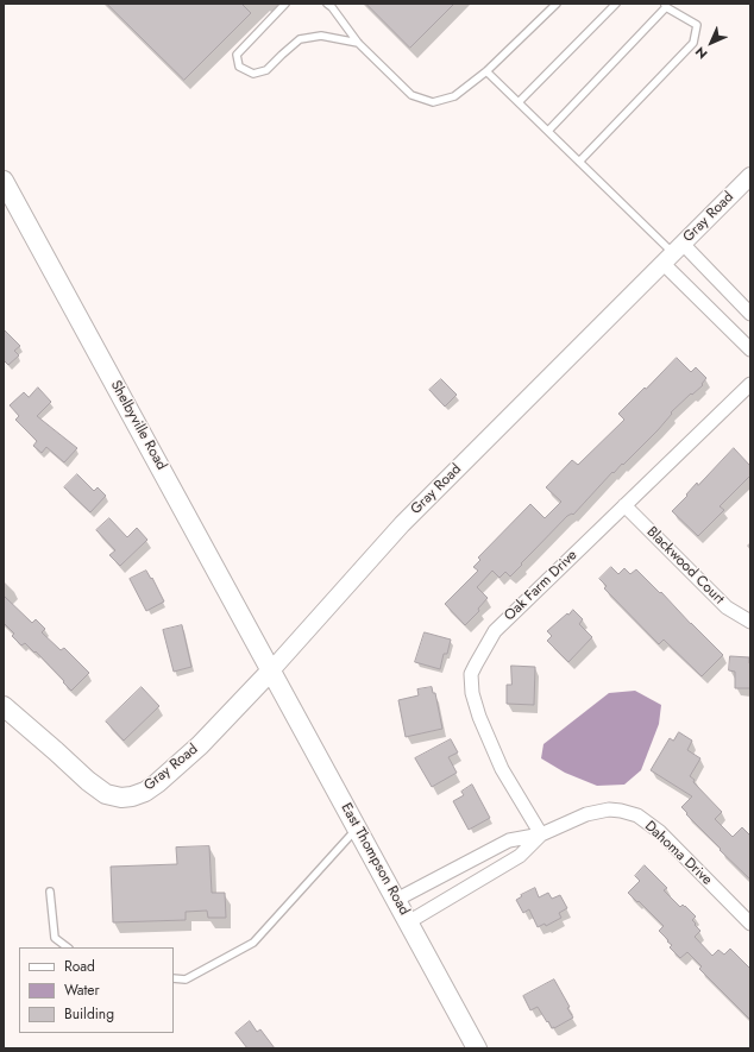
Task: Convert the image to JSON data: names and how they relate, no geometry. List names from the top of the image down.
{
  "streets": {
    "main road": ["Gray Road", "Shelbyville Road", "East Thompson Road"],
    "street": ["Blackwood Court", "Oak Farm Drive", "Dahoma Drive"]
  },
  "crossings": [
    ["Gray Road", "Shelbyville Road"],
    ["Gray Road", "East Thompson Road"],
    ["Shelbyville Road", "East Thompson Road"],
    ["Blackwood Court", "Oak Farm Drive"],
    ["Oak Farm Drive", "Dahoma Drive"],
    ["Dahoma Drive", "East Thompson Road"]
  ],
  "legend": ["Road", "Water", "Building"],
  "north": "bottom left"
}
